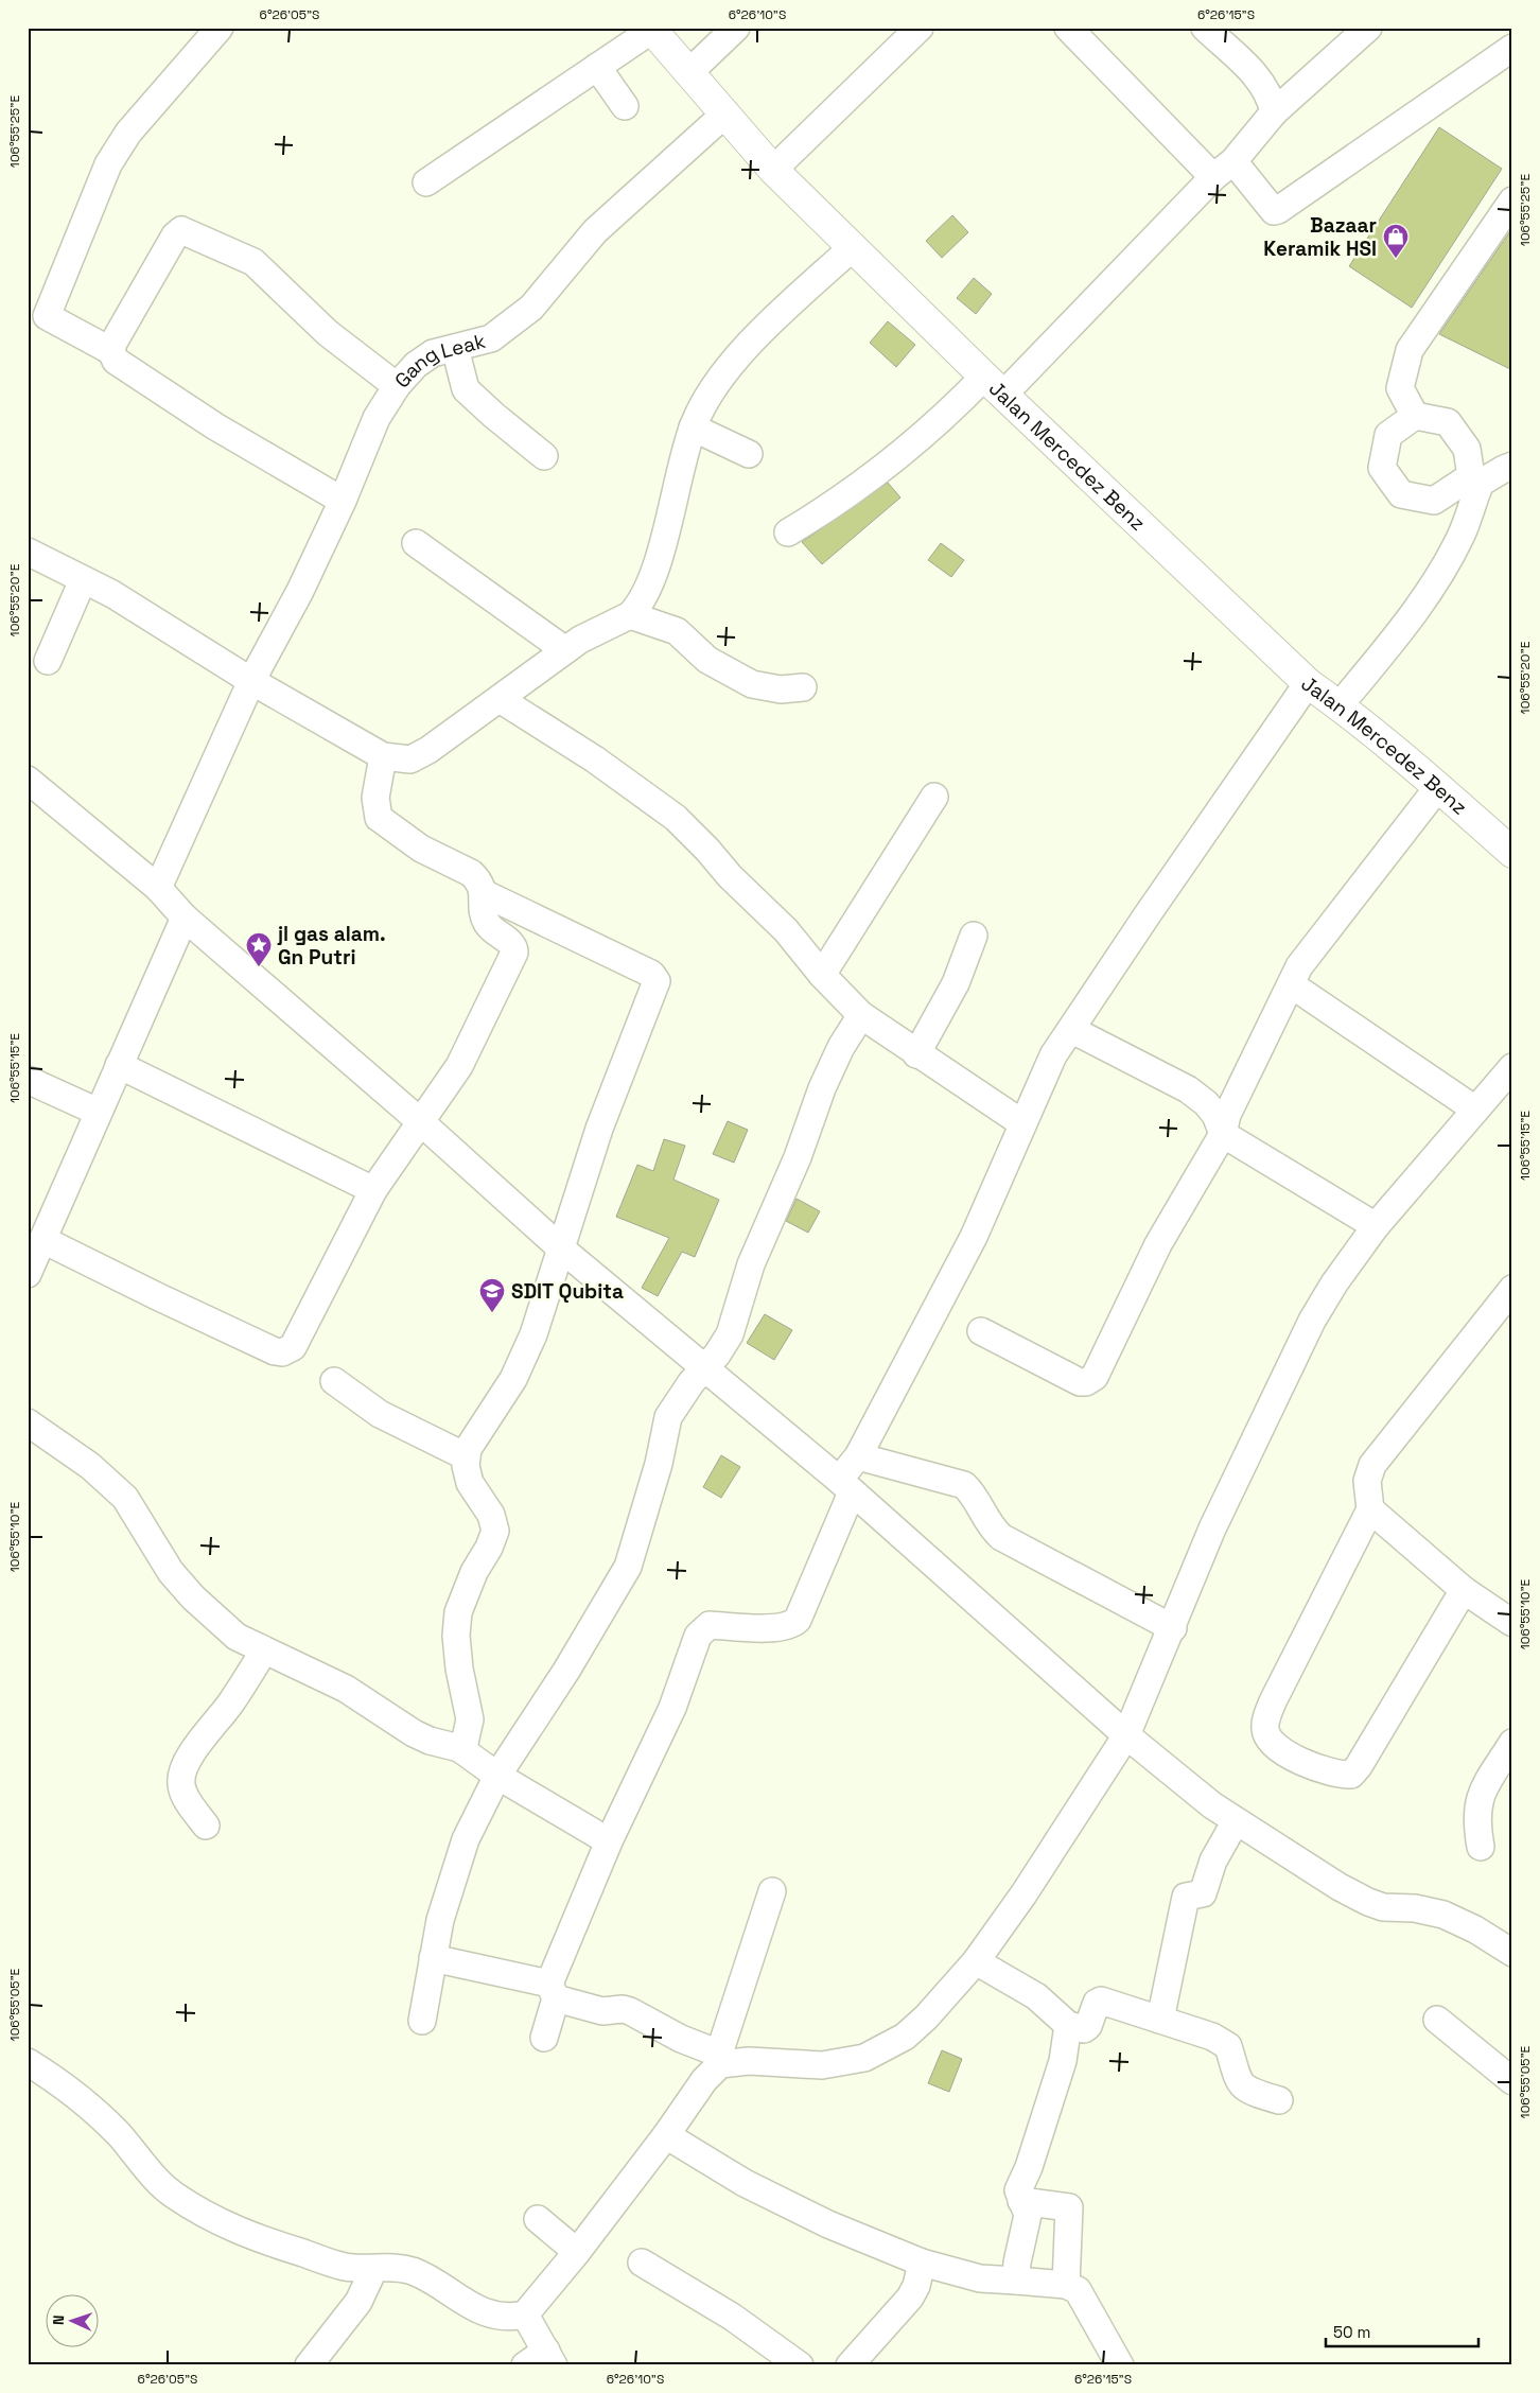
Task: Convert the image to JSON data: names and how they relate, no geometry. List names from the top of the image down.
{
  "streets": {
    "main road": ["Jalan Mercedez Benz"],
    "street": ["Gang Leak"]
  },
  "crossings": [
    ["Gang Leak", "Jalan Mercedez Benz"]
  ],
  "places": {
    "shop": ["Bazaar Keramik HSI"],
    "place": ["jl gas alam. Gn Putri"],
    "school or university": ["SDIT Qubita"]
  },
  "scale_bar": "50 m",
  "north": "left",
  "coordinates": [
    "6°26'05\"S",
    "6°26'10\"S",
    "6°26'15\"S",
    "106°55'25\"E",
    "106°55'20\"E",
    "106°55'15\"E",
    "106°55'10\"E",
    "106°55'05\"E"
  ]
}
